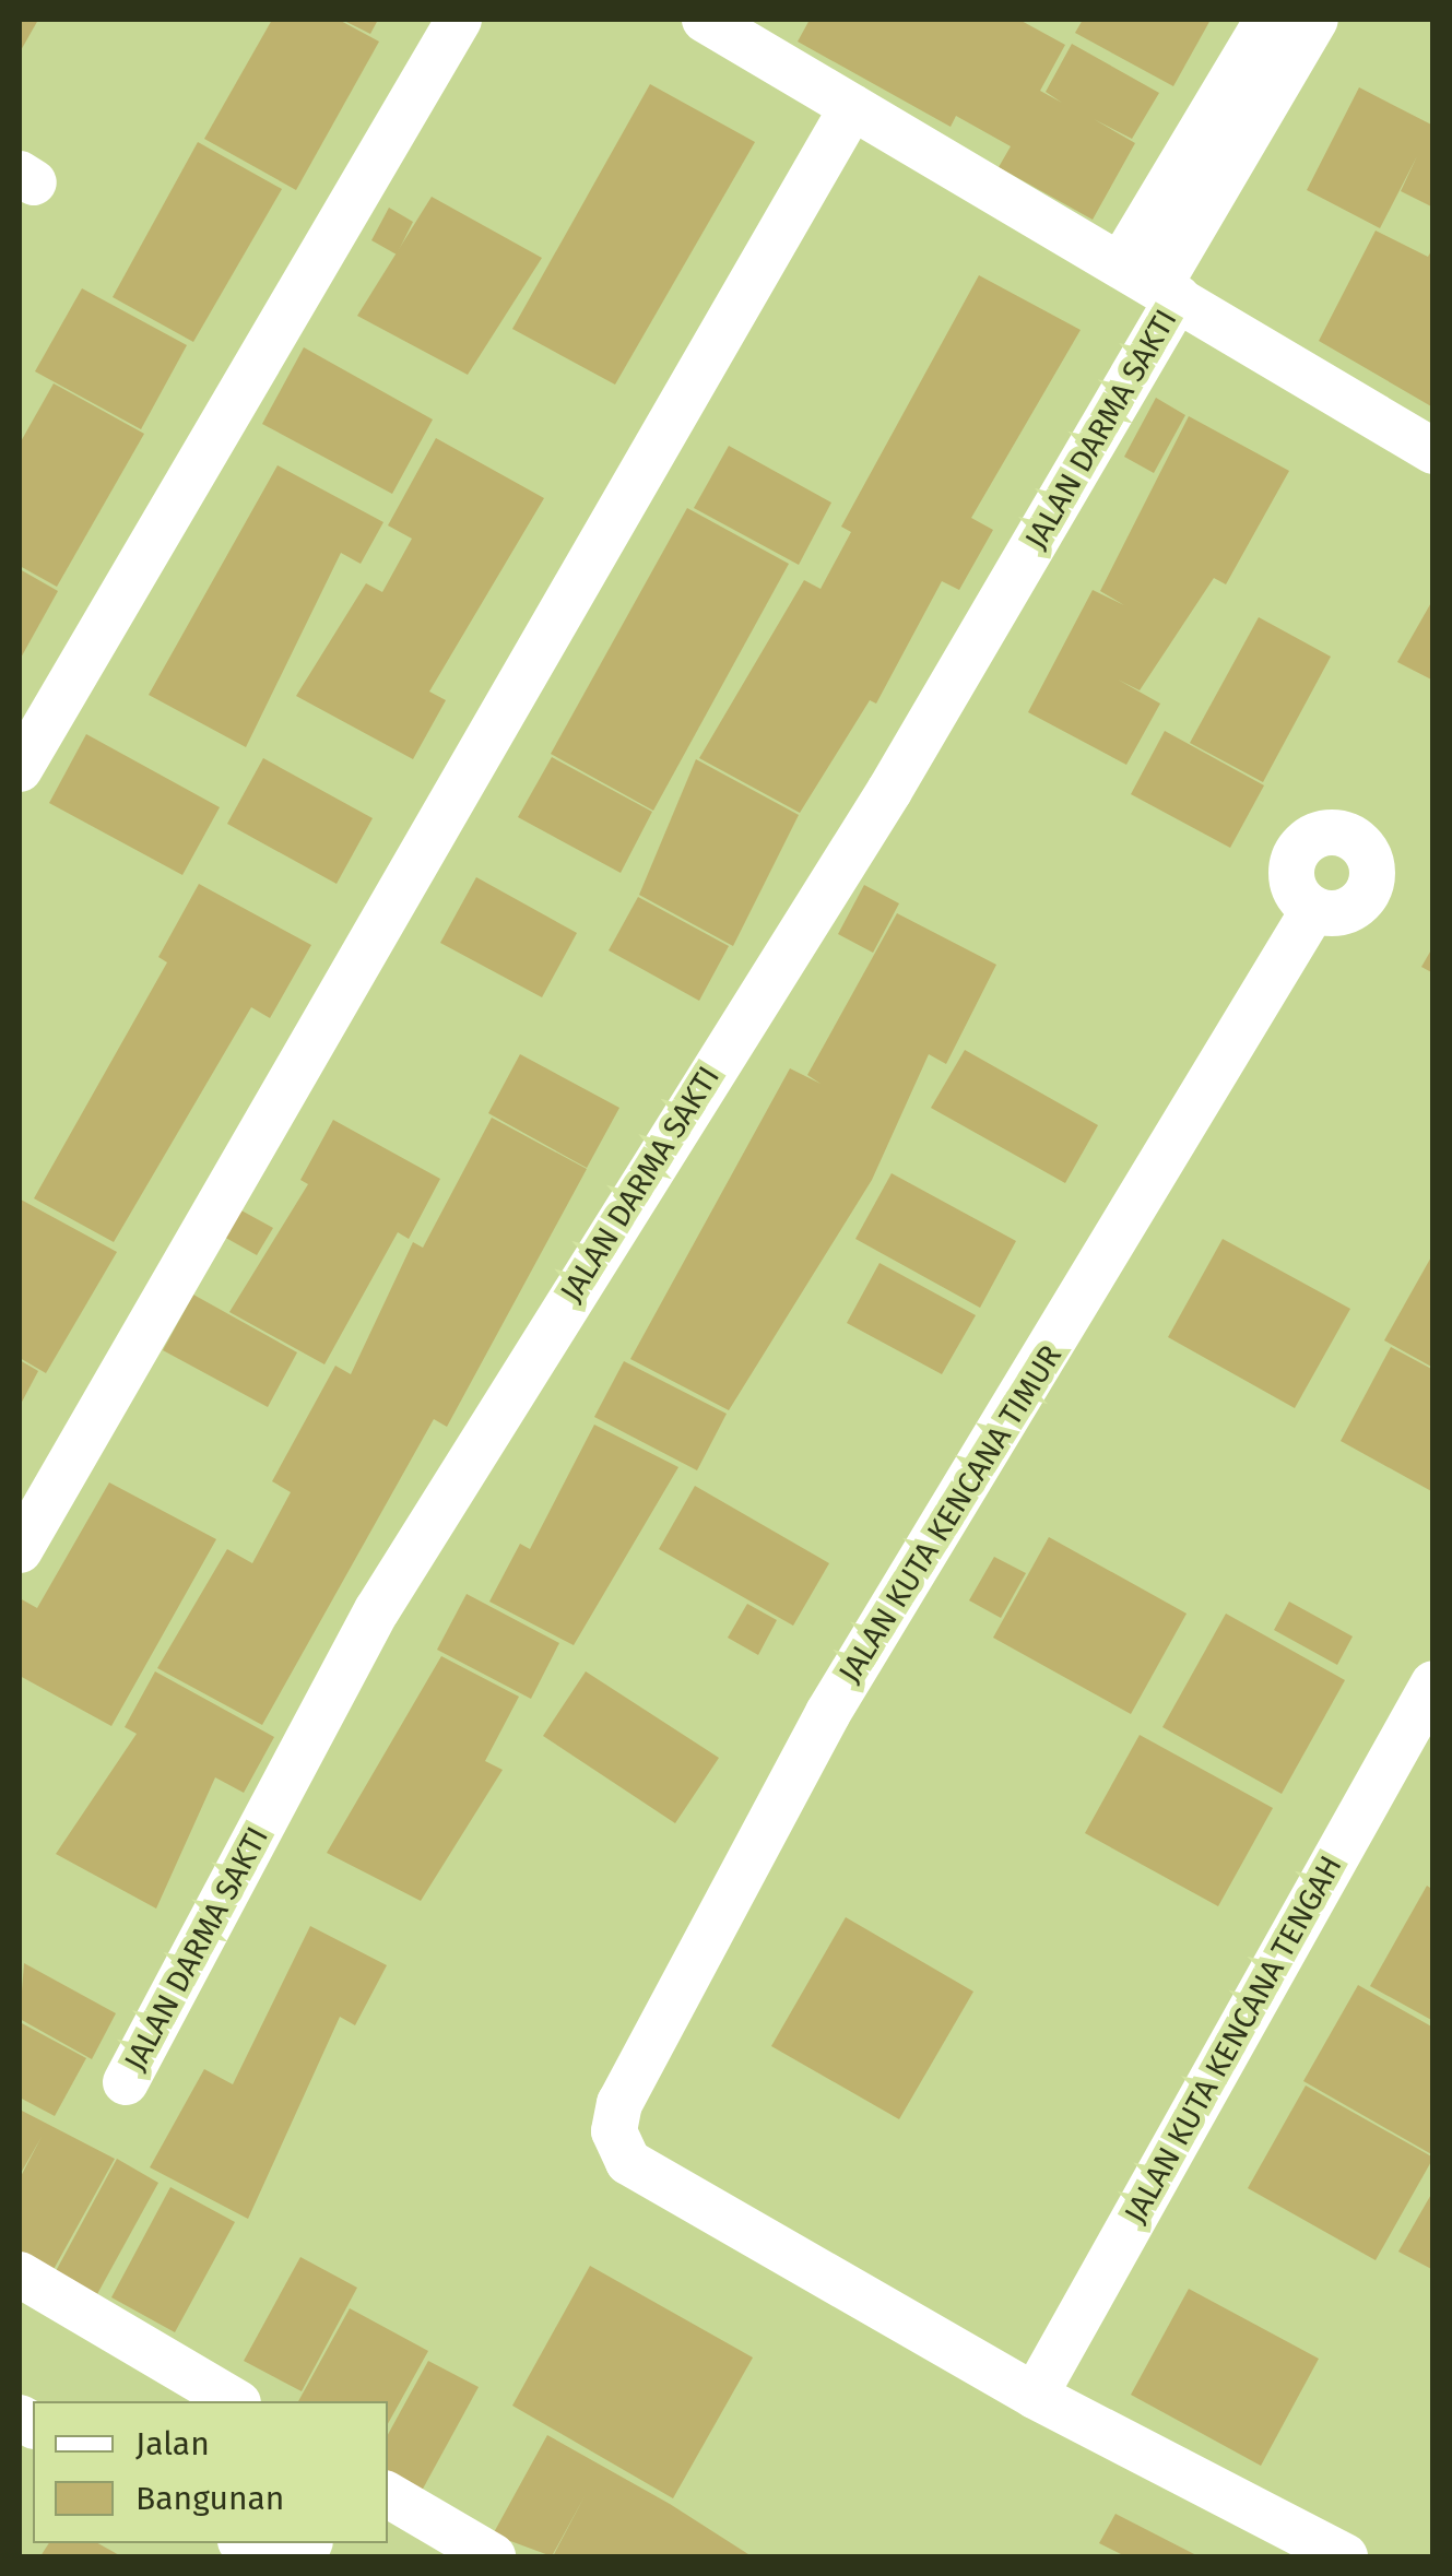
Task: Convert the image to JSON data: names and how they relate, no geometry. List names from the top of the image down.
{
  "streets": {
    "street": ["JALAN DARMA SAKTI", "JALAN KUTA KENCANA TIMUR", "JALAN KUTA KENCANA TENGAH"]
  },
  "crossings": [
    ["JALAN KUTA KENCANA TIMUR", "JALAN KUTA KENCANA TENGAH"]
  ],
  "legend": ["Jalan", "Bangunan"]
}
